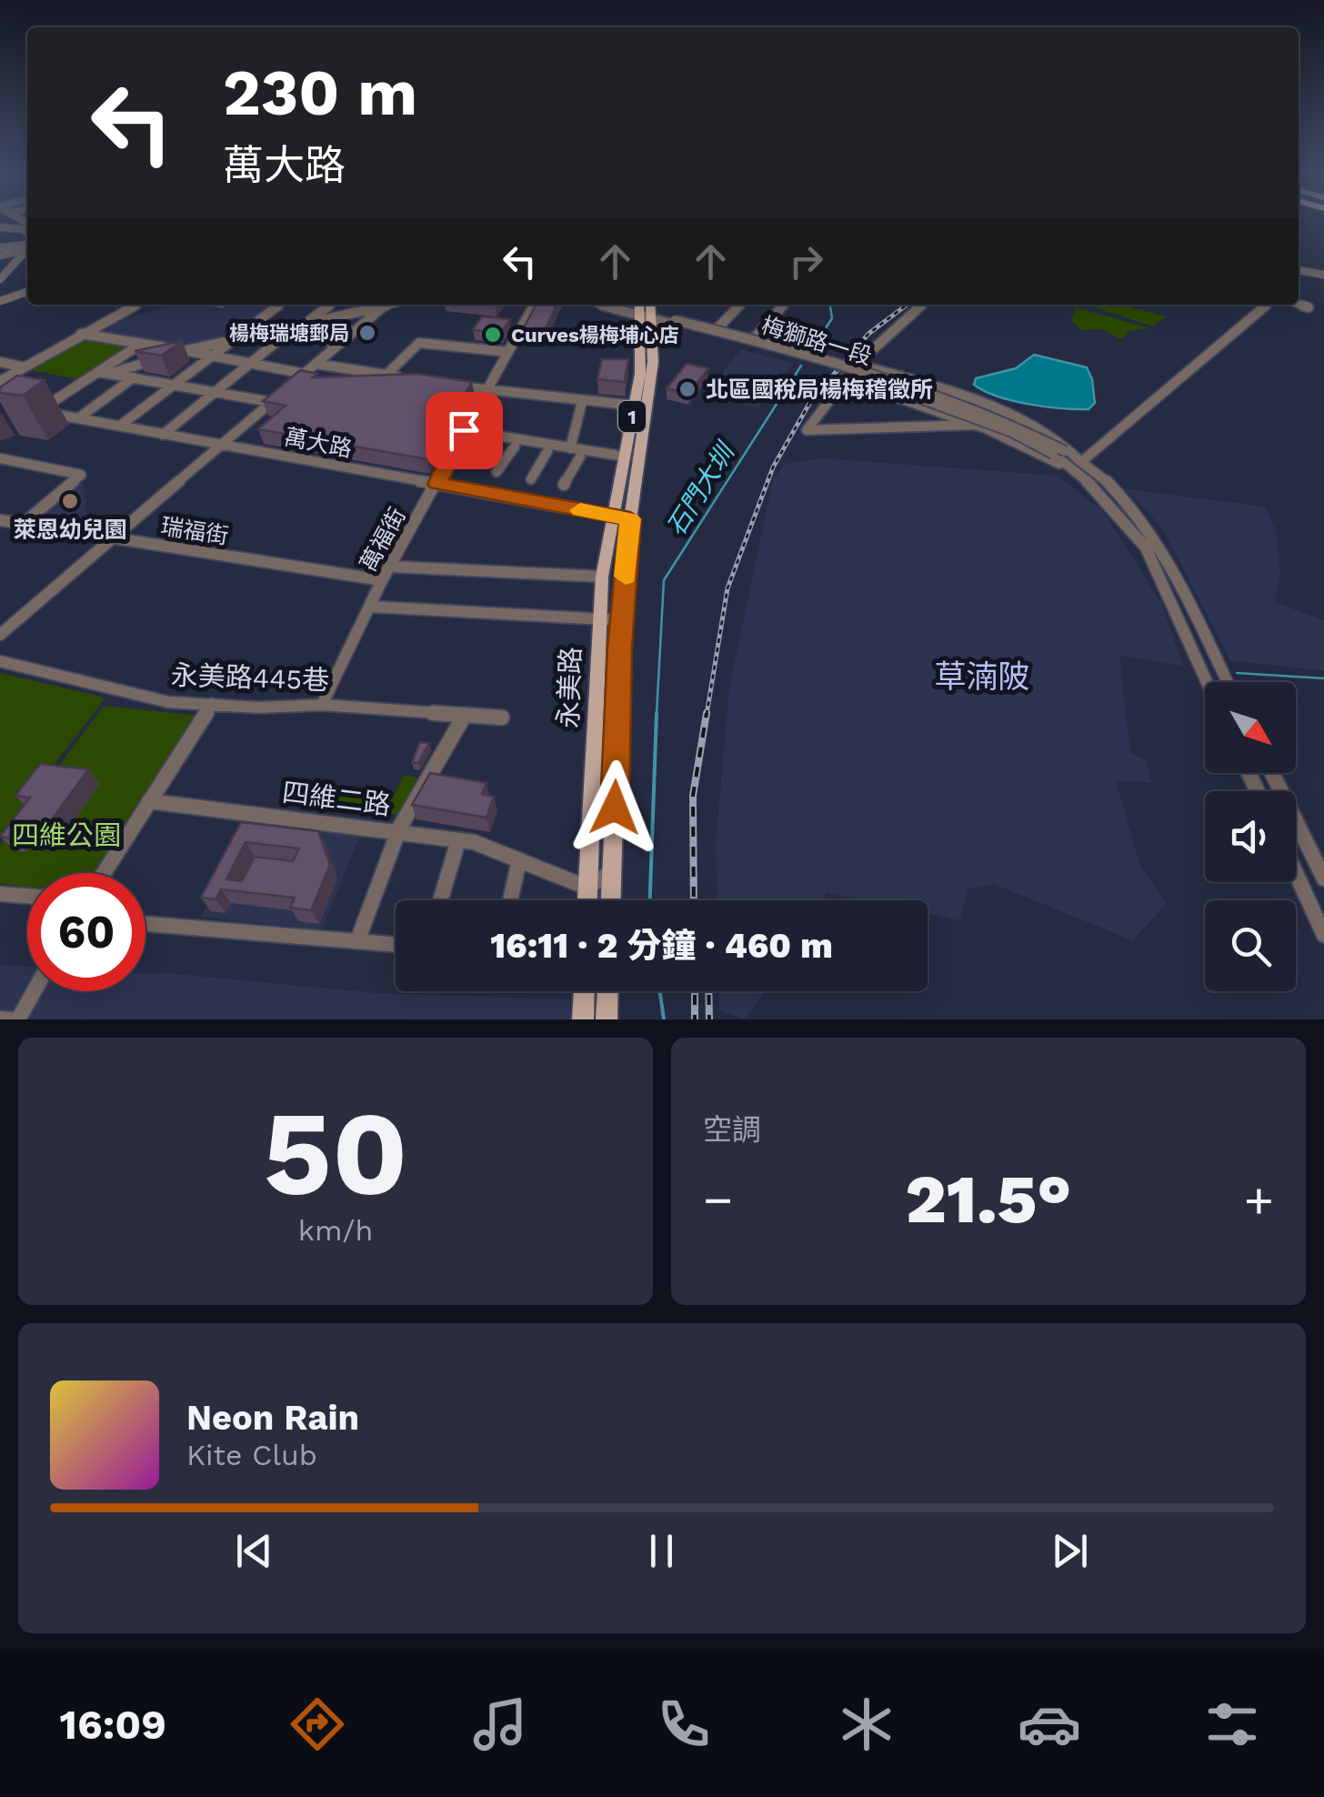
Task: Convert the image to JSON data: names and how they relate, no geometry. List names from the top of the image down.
{
  "streets": {
    "main road": ["1", "永美路"],
    "street": [
      "梅獅路一段",
      "萬大路",
      "瑞福街",
      "萬福街",
      "永美路445巷",
      "四維二路"
    ]
  },
  "crossings": [
    ["梅獅路一段", "1"],
    ["1", "萬大路"],
    ["1", "永美路"],
    ["萬大路", "萬福街"],
    ["萬大路", "永美路"],
    ["瑞福街", "萬福街"],
    ["萬福街", "永美路445巷"],
    ["永美路", "四維二路"]
  ],
  "districts": ["草湳陂"],
  "water": ["石門大圳"],
  "parks": ["四維公園"],
  "places": [
    "楊梅瑞塘郵局",
    "Curves楊梅埔心店",
    "北區國稅局楊梅稽徵所",
    "萊恩幼兒園"
  ],
  "north": "bottom right",
  "page": {
    "turn": ["230 m", "萬大路"],
    "limit": "60",
    "trip": "16:11 · 2 分鐘 · 460 m",
    "tile": [
      ["50", "km/h"],
      "空調"
    ],
    "heat": ["−", "21.5°", "+"],
    "song": ["Neon Rain", "Kite Club"],
    "tabs": "16:09"
  }
}
